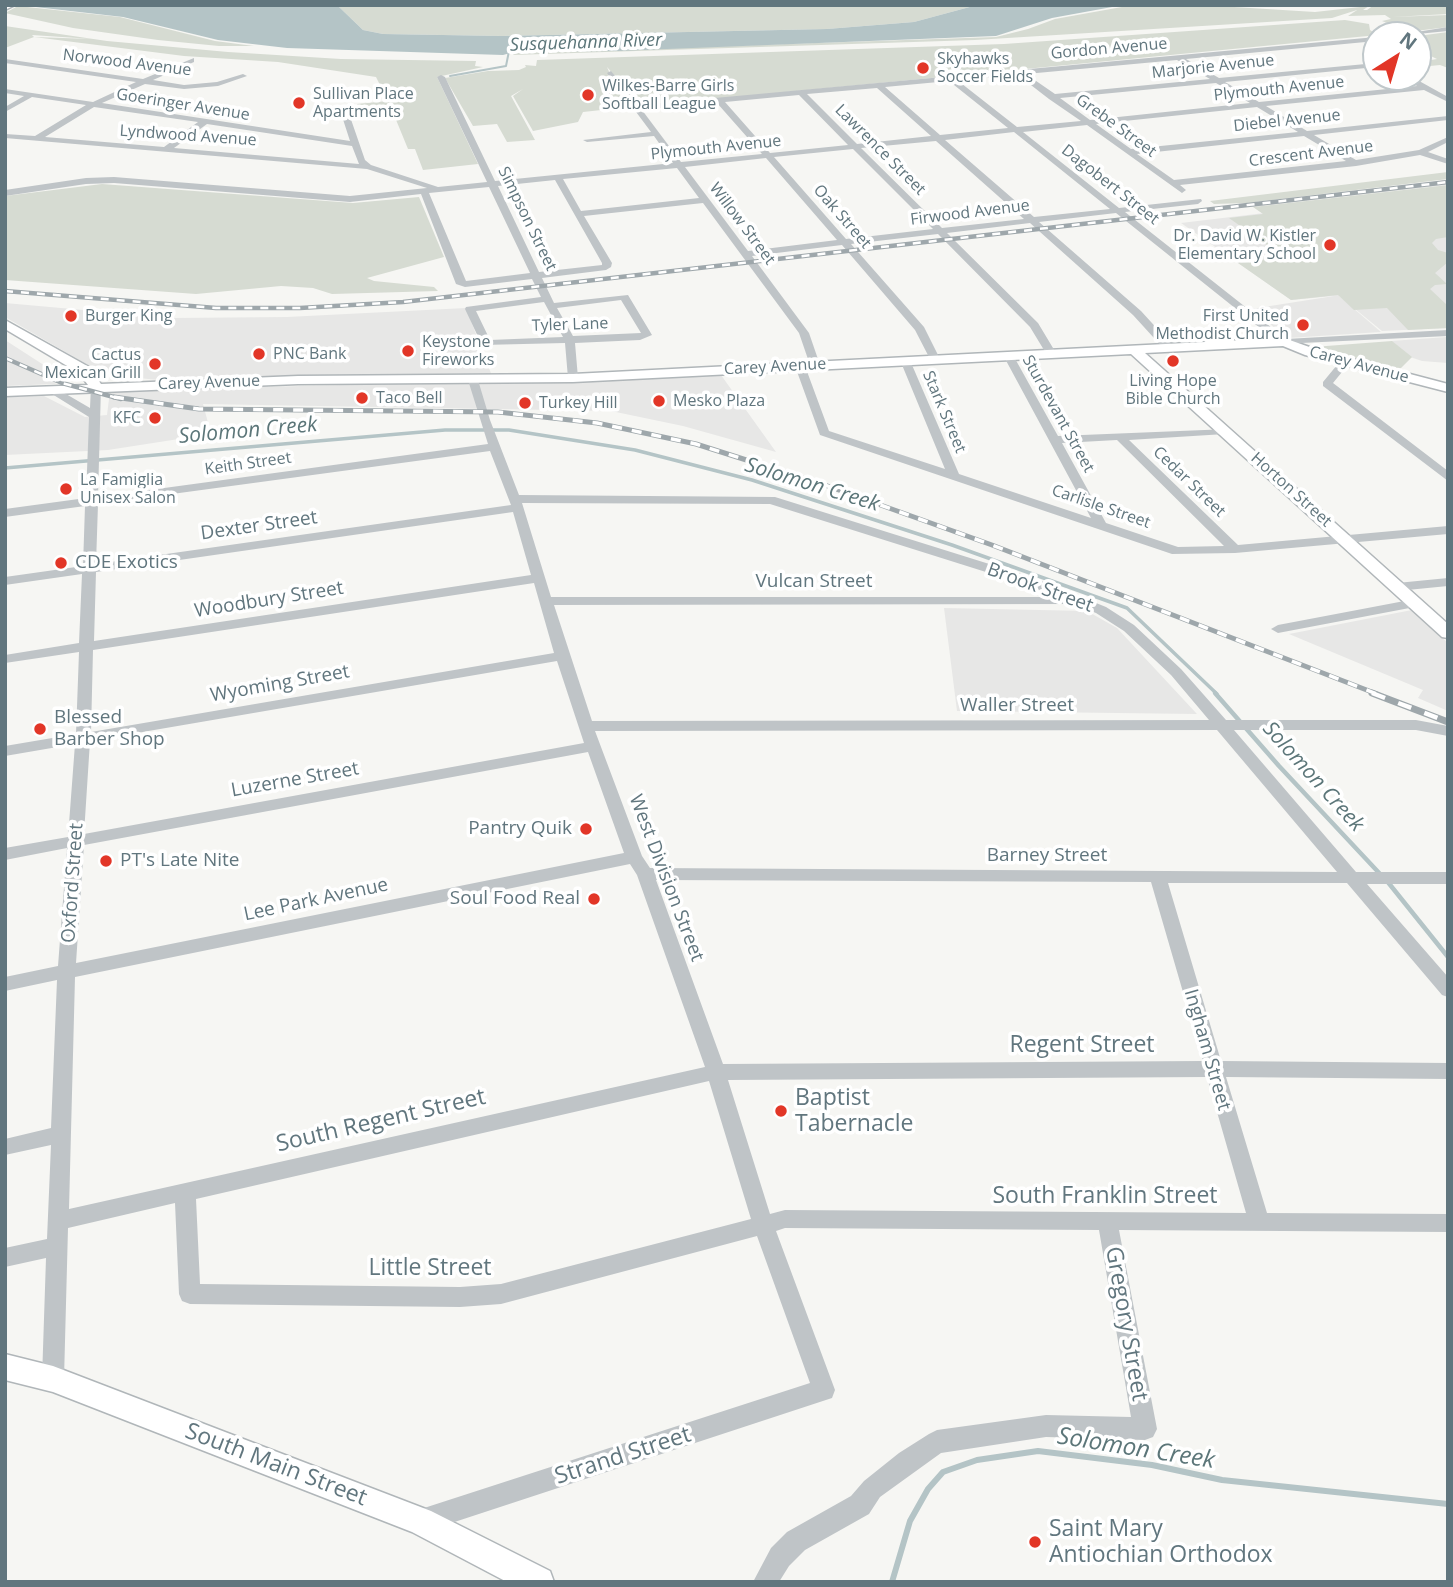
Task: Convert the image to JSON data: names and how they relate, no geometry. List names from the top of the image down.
{
  "streets": {
    "main road": ["Carey Avenue", "Horton Street", "South Main Street"],
    "street": [
      "Gordon Avenue",
      "Norwood Avenue",
      "Marjorie Avenue",
      "Plymouth Avenue",
      "Goeringer Avenue",
      "Diebel Avenue",
      "Grebe Street",
      "Lyndwood Avenue",
      "Lawrence Street",
      "Crescent Avenue",
      "Dagobert Street",
      "Firwood Avenue",
      "Oak Street",
      "Simpson Street",
      "Willow Street",
      "Tyler Lane",
      "Stark Street",
      "Sturdevant Street",
      "Keith Street",
      "Cedar Street",
      "Carlisle Street",
      "Dexter Street",
      "Vulcan Street",
      "Brook Street",
      "Woodbury Street",
      "Wyoming Street",
      "Waller Street",
      "Luzerne Street",
      "Barney Street",
      "West Division Street",
      "Oxford Street",
      "Lee Park Avenue",
      "Regent Street",
      "Ingham Street",
      "South Regent Street",
      "South Franklin Street",
      "Little Street",
      "Gregory Street",
      "Strand Street"
    ]
  },
  "crossings": [
    ["Gordon Avenue", "Grebe Street"],
    ["Gordon Avenue", "Lawrence Street"],
    ["Gordon Avenue", "Dagobert Street"],
    ["Gordon Avenue", "Oak Street"],
    ["Gordon Avenue", "Willow Street"],
    ["Marjorie Avenue", "Grebe Street"],
    ["Plymouth Avenue", "Grebe Street"],
    ["Plymouth Avenue", "Lyndwood Avenue"],
    ["Plymouth Avenue", "Lawrence Street"],
    ["Plymouth Avenue", "Dagobert Street"],
    ["Plymouth Avenue", "Oak Street"],
    ["Plymouth Avenue", "Simpson Street"],
    ["Plymouth Avenue", "Willow Street"],
    ["Diebel Avenue", "Grebe Street"],
    ["Grebe Street", "Crescent Avenue"],
    ["Grebe Street", "Firwood Avenue"],
    ["Lawrence Street", "Firwood Avenue"],
    ["Lawrence Street", "Carey Avenue"],
    ["Dagobert Street", "Firwood Avenue"],
    ["Dagobert Street", "Carey Avenue"],
    ["Firwood Avenue", "Oak Street"],
    ["Firwood Avenue", "Willow Street"],
    ["Oak Street", "Carey Avenue"],
    ["Simpson Street", "Tyler Lane"],
    ["Simpson Street", "Carey Avenue"],
    ["Willow Street", "Carey Avenue"],
    ["Carey Avenue", "Stark Street"],
    ["Carey Avenue", "Sturdevant Street"],
    ["Carey Avenue", "Horton Street"],
    ["Carey Avenue", "Carlisle Street"],
    ["Carey Avenue", "West Division Street"],
    ["Carey Avenue", "Oxford Street"],
    ["Stark Street", "Carlisle Street"],
    ["Sturdevant Street", "Carlisle Street"],
    ["Keith Street", "West Division Street"],
    ["Keith Street", "Oxford Street"],
    ["Cedar Street", "Carlisle Street"],
    ["Horton Street", "Carlisle Street"],
    ["Dexter Street", "Brook Street"],
    ["Dexter Street", "West Division Street"],
    ["Dexter Street", "Oxford Street"],
    ["Vulcan Street", "Brook Street"],
    ["Vulcan Street", "West Division Street"],
    ["Brook Street", "Waller Street"],
    ["Brook Street", "Barney Street"],
    ["Brook Street", "West Division Street"],
    ["Woodbury Street", "West Division Street"],
    ["Woodbury Street", "Oxford Street"],
    ["Wyoming Street", "West Division Street"],
    ["Wyoming Street", "Oxford Street"],
    ["Waller Street", "West Division Street"],
    ["Luzerne Street", "West Division Street"],
    ["Luzerne Street", "Oxford Street"],
    ["Barney Street", "West Division Street"],
    ["Barney Street", "Ingham Street"],
    ["West Division Street", "Lee Park Avenue"],
    ["West Division Street", "Regent Street"],
    ["West Division Street", "South Regent Street"],
    ["West Division Street", "South Franklin Street"],
    ["West Division Street", "Little Street"],
    ["West Division Street", "Strand Street"],
    ["Oxford Street", "Lee Park Avenue"],
    ["Oxford Street", "South Regent Street"],
    ["Oxford Street", "South Main Street"],
    ["Regent Street", "Ingham Street"],
    ["Regent Street", "South Regent Street"],
    ["Ingham Street", "South Franklin Street"],
    ["South Regent Street", "Little Street"],
    ["South Franklin Street", "Little Street"],
    ["South Franklin Street", "Gregory Street"],
    ["Strand Street", "South Main Street"]
  ],
  "water": ["Susquehanna River", "Solomon Creek"],
  "places": [
    "Skyhawks Soccer Fields",
    "Wilkes-Barre Girls Softball League",
    "Sullivan Place Apartments",
    "Dr. David W. Kistler Elementary School",
    "Burger King",
    "First United Methodist Church",
    "Keystone Fireworks",
    "PNC Bank",
    "Living Hope Bible Church",
    "Cactus Mexican Grill",
    "Taco Bell",
    "Mesko Plaza",
    "Turkey Hill",
    "KFC",
    "La Famiglia Unisex Salon",
    "CDE Exotics",
    "Blessed Barber Shop",
    "Pantry Quik",
    "PT's Late Nite",
    "Soul Food Real",
    "Baptist Tabernacle",
    "Saint Mary Antiochian Orthodox"
  ],
  "north": "top right"
}
